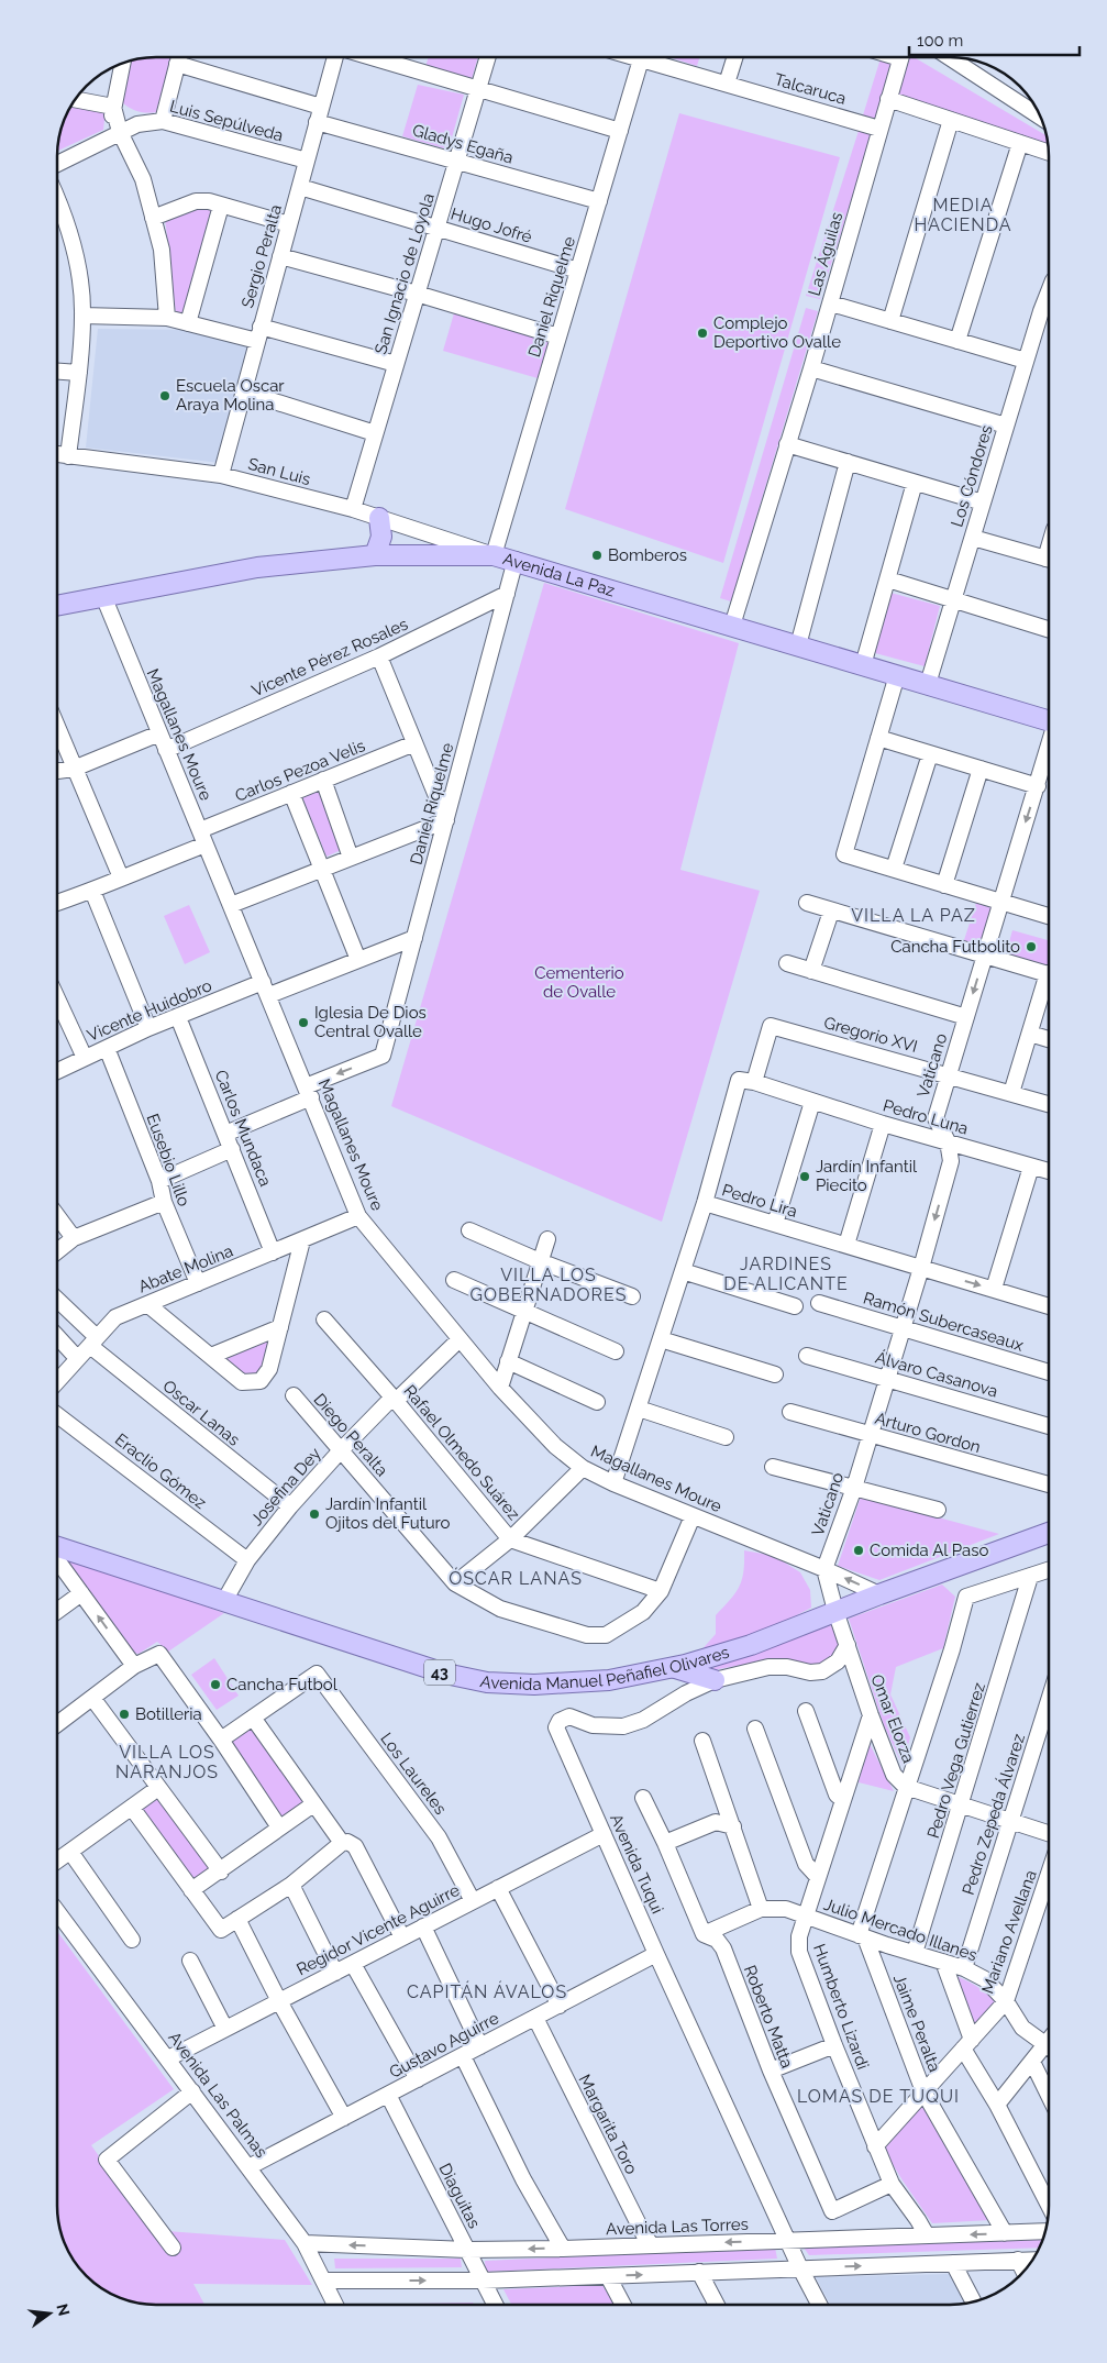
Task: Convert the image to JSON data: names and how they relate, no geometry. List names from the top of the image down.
{
  "streets": {
    "main road": ["Avenida La Paz", "Avenida Manuel Peñafiel Olivares", "43"],
    "street": [
      "Talcaruca",
      "Luis Sepúlveda",
      "Gladys Egaña",
      "Hugo Jofré",
      "Las Águilas",
      "Sergio Peralta",
      "San Ignacio de Loyola",
      "Daniel Riquelme",
      "San Luis",
      "Los Cóndores",
      "Vicente Pérez Rosales",
      "Magallanes Moure",
      "Carlos Pezoa Velis",
      "Vicente Huidobro",
      "Gregorio XVI",
      "Vaticano",
      "Pedro Luna",
      "Carlos Mundaca",
      "Eusebio Lillo",
      "Pedro Lira",
      "Abate Molina",
      "Ramón Subercaseaux",
      "Álvaro Casanova",
      "Oscar Lanas",
      "Arturo Gordon",
      "Diego Peralta",
      "Rafael Olmedo Suárez",
      "Eraclio Gómez",
      "Josefina Dey",
      "Omar Elorza",
      "Pedro Vega Gutierrez",
      "Los Laureles",
      "Pedro Zepeda Álvarez",
      "Avenida Tuqui",
      "Regidor Vicente Aguirre",
      "Julio Mercado Illanes",
      "Mariano Avellana",
      "Humberto Lizardi",
      "Roberto Matta",
      "Jaime Peralta",
      "Gustavo Aguirre",
      "Avenida Las Palmas",
      "Margarita Toro",
      "Diaguitas",
      "Avenida Las Torres"
    ]
  },
  "crossings": [
    ["Talcaruca", "Las Águilas"],
    ["Luis Sepúlveda", "Sergio Peralta"],
    ["Gladys Egaña", "Sergio Peralta"],
    ["Gladys Egaña", "San Ignacio de Loyola"],
    ["Gladys Egaña", "Daniel Riquelme"],
    ["Hugo Jofré", "Sergio Peralta"],
    ["Hugo Jofré", "San Ignacio de Loyola"],
    ["Hugo Jofré", "Daniel Riquelme"],
    ["Las Águilas", "Avenida La Paz"],
    ["Sergio Peralta", "San Luis"],
    ["San Ignacio de Loyola", "San Luis"],
    ["Daniel Riquelme", "San Luis"],
    ["Daniel Riquelme", "Avenida La Paz"],
    ["Daniel Riquelme", "Vicente Pérez Rosales"],
    ["Daniel Riquelme", "Magallanes Moure"],
    ["Daniel Riquelme", "Vicente Huidobro"],
    ["San Luis", "Avenida La Paz"],
    ["Los Cóndores", "Avenida La Paz"],
    ["Avenida La Paz", "Magallanes Moure"],
    ["Vicente Pérez Rosales", "Magallanes Moure"],
    ["Magallanes Moure", "Carlos Pezoa Velis"],
    ["Magallanes Moure", "Vicente Huidobro"],
    ["Magallanes Moure", "Vaticano"],
    ["Magallanes Moure", "Pedro Lira"],
    ["Magallanes Moure", "Abate Molina"],
    ["Magallanes Moure", "Diego Peralta"],
    ["Magallanes Moure", "Josefina Dey"],
    ["Magallanes Moure", "Avenida Manuel Peñafiel Olivares"],
    ["Magallanes Moure", "Omar Elorza"],
    ["Vicente Huidobro", "Carlos Mundaca"],
    ["Vicente Huidobro", "Eusebio Lillo"],
    ["Gregorio XVI", "Vaticano"],
    ["Gregorio XVI", "Pedro Luna"],
    ["Vaticano", "Pedro Luna"],
    ["Vaticano", "Pedro Lira"],
    ["Vaticano", "Ramón Subercaseaux"],
    ["Vaticano", "Álvaro Casanova"],
    ["Vaticano", "Arturo Gordon"],
    ["Vaticano", "Omar Elorza"],
    ["Carlos Mundaca", "Abate Molina"],
    ["Eusebio Lillo", "Abate Molina"],
    ["Abate Molina", "Oscar Lanas"],
    ["Oscar Lanas", "Josefina Dey"],
    ["Diego Peralta", "Rafael Olmedo Suárez"],
    ["Diego Peralta", "Josefina Dey"],
    ["Rafael Olmedo Suárez", "Josefina Dey"],
    ["Eraclio Gómez", "Josefina Dey"],
    ["Josefina Dey", "Avenida Manuel Peñafiel Olivares"],
    ["Avenida Manuel Peñafiel Olivares", "Omar Elorza"],
    ["Omar Elorza", "Pedro Vega Gutierrez"],
    ["Omar Elorza", "Pedro Zepeda Álvarez"],
    ["Omar Elorza", "Avenida Tuqui"],
    ["Omar Elorza", "Humberto Lizardi"],
    ["Pedro Vega Gutierrez", "Julio Mercado Illanes"],
    ["Los Laureles", "Regidor Vicente Aguirre"],
    ["Pedro Zepeda Álvarez", "Julio Mercado Illanes"],
    ["Avenida Tuqui", "Regidor Vicente Aguirre"],
    ["Avenida Tuqui", "Gustavo Aguirre"],
    ["Avenida Tuqui", "Avenida Las Torres"],
    ["Regidor Vicente Aguirre", "Avenida Las Palmas"],
    ["Julio Mercado Illanes", "Mariano Avellana"],
    ["Julio Mercado Illanes", "Humberto Lizardi"],
    ["Julio Mercado Illanes", "Roberto Matta"],
    ["Julio Mercado Illanes", "Jaime Peralta"],
    ["Mariano Avellana", "Humberto Lizardi"],
    ["Mariano Avellana", "Jaime Peralta"],
    ["Humberto Lizardi", "Roberto Matta"],
    ["Humberto Lizardi", "Avenida Las Torres"],
    ["Jaime Peralta", "Avenida Las Torres"],
    ["Gustavo Aguirre", "Avenida Las Palmas"],
    ["Gustavo Aguirre", "Margarita Toro"],
    ["Gustavo Aguirre", "Diaguitas"],
    ["Avenida Las Palmas", "Avenida Las Torres"],
    ["Margarita Toro", "Avenida Las Torres"],
    ["Diaguitas", "Avenida Las Torres"]
  ],
  "districts": [
    "MEDIA HACIENDA",
    "VILLA LA PAZ",
    "JARDINES DE ALICANTE",
    "VILLA LOS GOBERNADORES",
    "ÓSCAR LANAS",
    "VILLA LOS NARANJOS",
    "CAPITÁN ÁVALOS",
    "LOMAS DE TUQUI"
  ],
  "parks": ["Cementerio de Ovalle"],
  "places": [
    "Complejo Deportivo Ovalle",
    "Escuela Oscar Araya Molina",
    "Bomberos",
    "Cancha Futbolito",
    "Iglesia De Dios Central Ovalle",
    "Jardín Infantil Piecito",
    "Jardín Infantil Ojitos del Futuro",
    "Comida Al Paso",
    "Cancha Futbol",
    "Botilleria"
  ],
  "scale_bar": "100 m",
  "north": "right"
}
